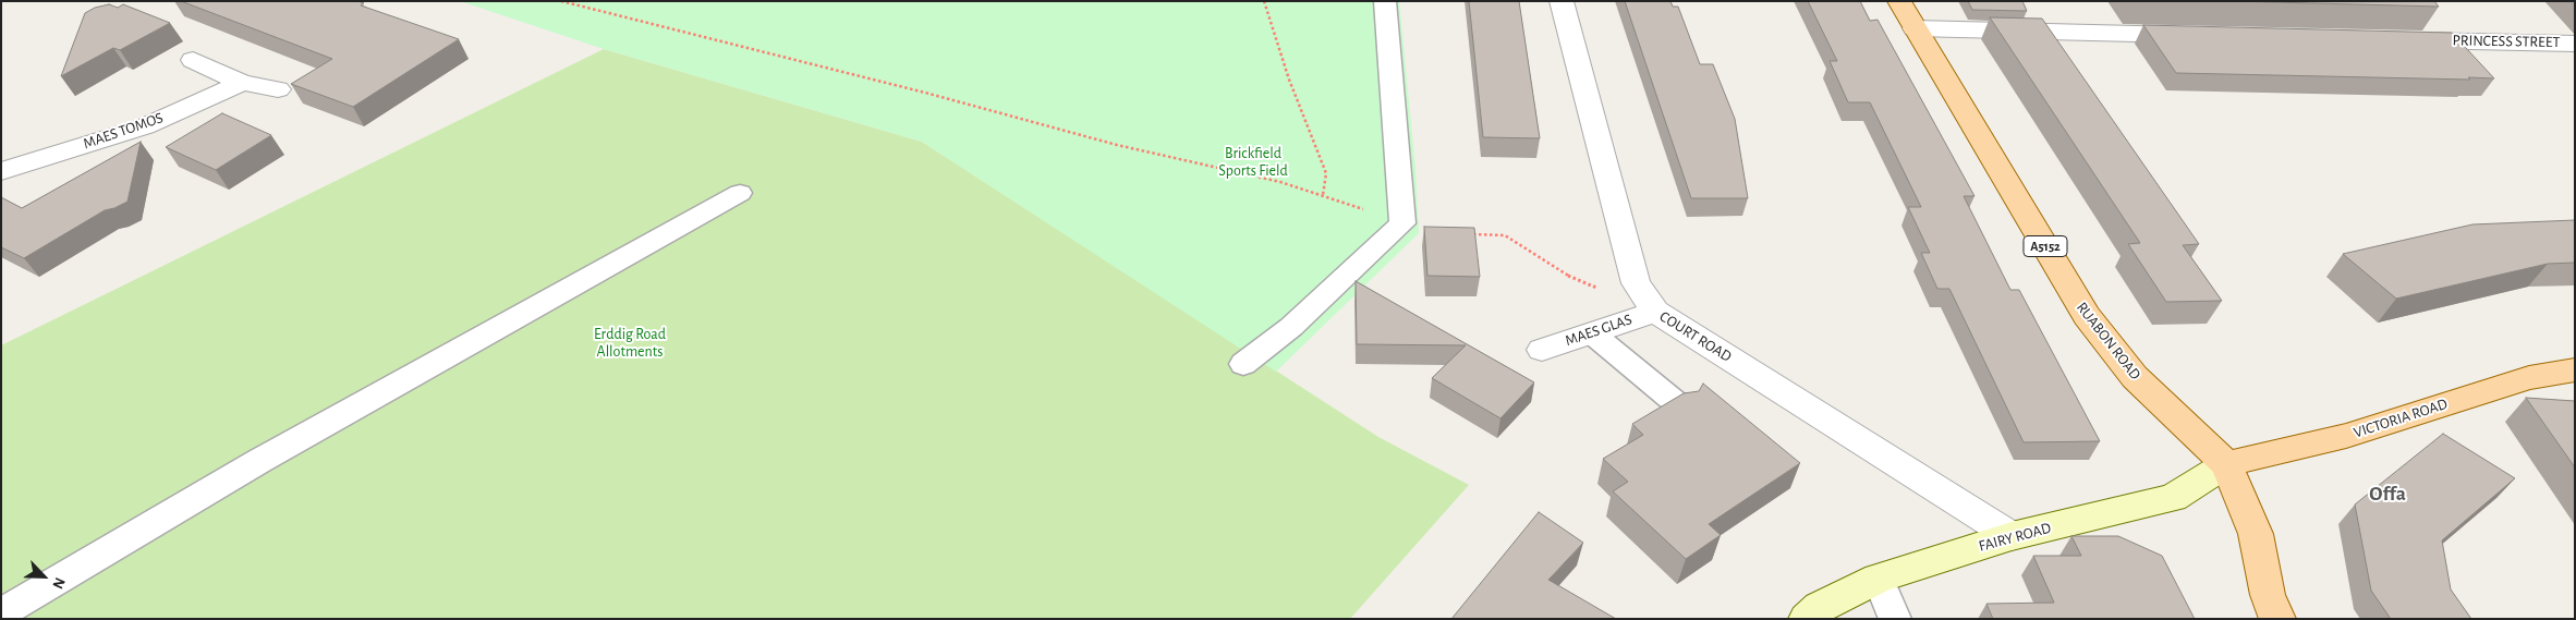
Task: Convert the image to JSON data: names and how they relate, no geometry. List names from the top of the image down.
{
  "streets": {
    "main road": [
      "A5152",
      "RUABON ROAD",
      "VICTORIA ROAD",
      "FAIRY ROAD"
    ],
    "street": [
      "PRINCESS STREET",
      "MAES TOMOS",
      "MAES GLAS",
      "COURT ROAD"
    ]
  },
  "crossings": [
    ["MAES GLAS", "COURT ROAD"],
    ["COURT ROAD", "FAIRY ROAD"],
    ["RUABON ROAD", "VICTORIA ROAD"],
    ["RUABON ROAD", "FAIRY ROAD"],
    ["VICTORIA ROAD", "FAIRY ROAD"]
  ],
  "districts": ["Offa"],
  "parks": ["Brickfield Sports Field", "Erddig Road Allotments"],
  "north": "bottom right"
}
